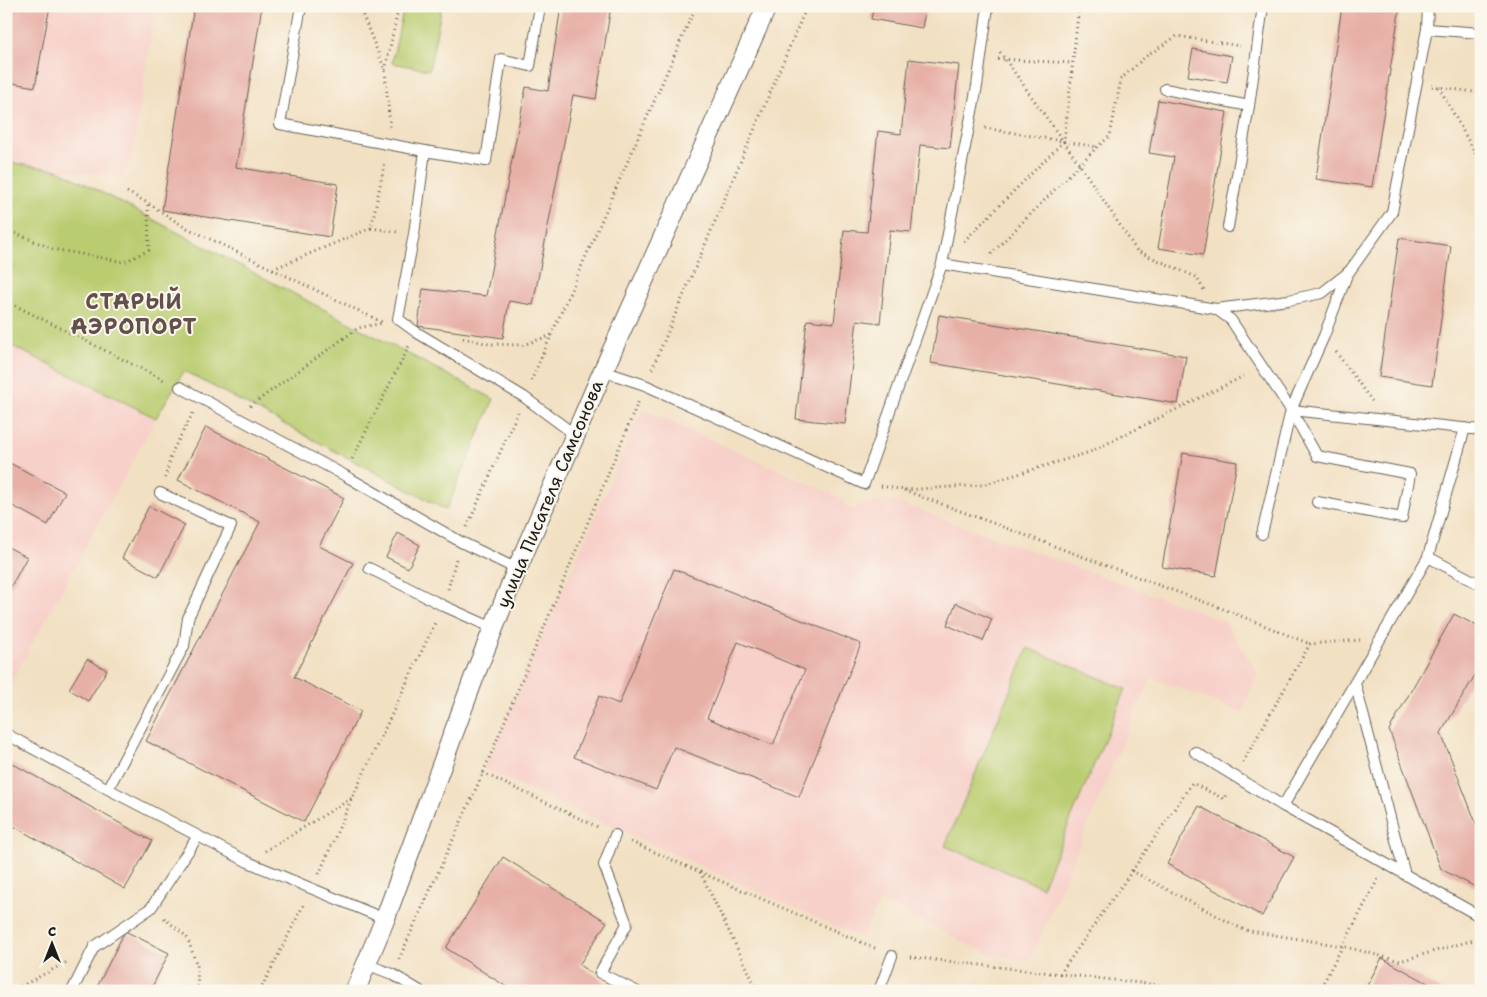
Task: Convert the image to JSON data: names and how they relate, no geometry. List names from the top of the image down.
{
  "streets": {
    "street": ["улица Писателя Самсонова"]
  },
  "districts": ["СТАРЫЙ АЭРОПОРТ"],
  "north": "top"
}
